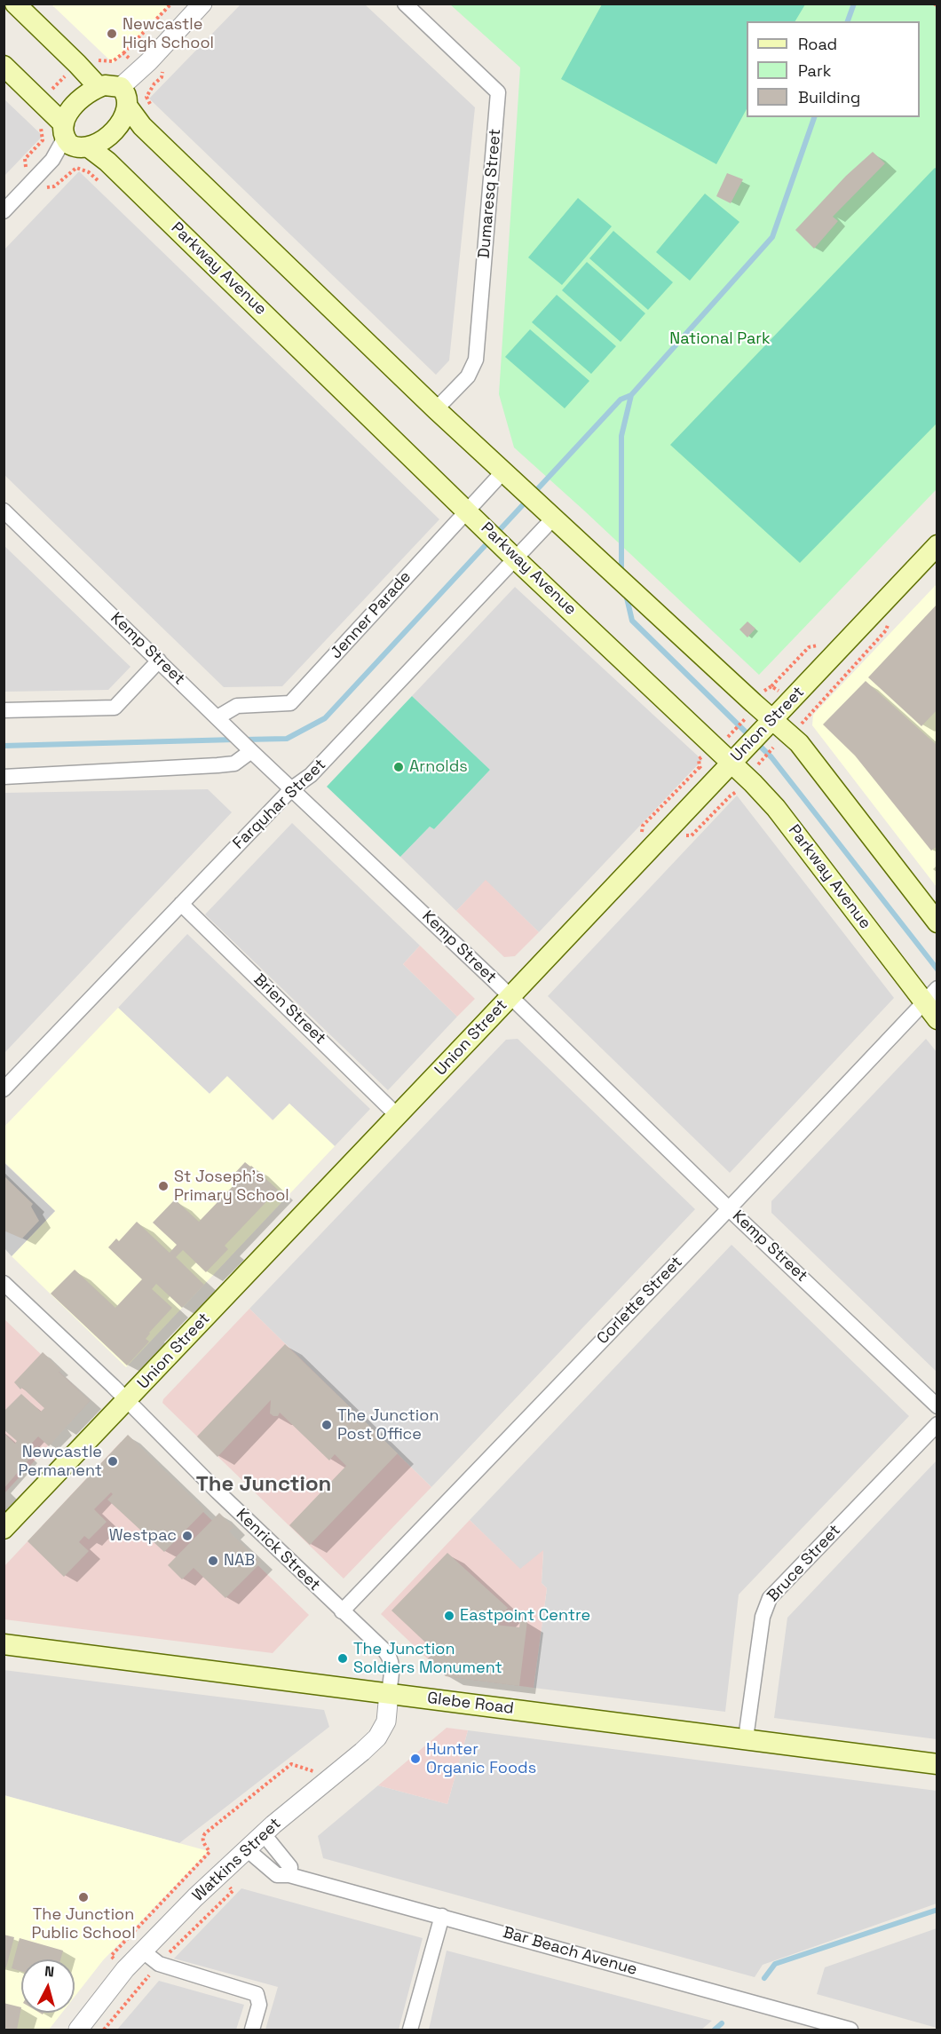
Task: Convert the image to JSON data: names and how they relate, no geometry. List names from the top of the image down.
{
  "streets": {
    "main road": ["Parkway Avenue", "Union Street", "Glebe Road"],
    "street": [
      "Dumaresq Street",
      "Jenner Parade",
      "Kemp Street",
      "Farquhar Street",
      "Brien Street",
      "Corlette Street",
      "Kenrick Street",
      "Bruce Street",
      "Watkins Street",
      "Bar Beach Avenue"
    ]
  },
  "crossings": [
    ["Parkway Avenue", "Jenner Parade"],
    ["Parkway Avenue", "Union Street"],
    ["Parkway Avenue", "Farquhar Street"],
    ["Parkway Avenue", "Corlette Street"],
    ["Jenner Parade", "Kemp Street"],
    ["Kemp Street", "Union Street"],
    ["Kemp Street", "Farquhar Street"],
    ["Kemp Street", "Corlette Street"],
    ["Union Street", "Brien Street"],
    ["Union Street", "Kenrick Street"],
    ["Farquhar Street", "Brien Street"],
    ["Corlette Street", "Kenrick Street"],
    ["Kenrick Street", "Glebe Road"],
    ["Kenrick Street", "Watkins Street"],
    ["Bruce Street", "Glebe Road"],
    ["Glebe Road", "Watkins Street"],
    ["Watkins Street", "Bar Beach Avenue"]
  ],
  "districts": ["The Junction"],
  "parks": ["National Park"],
  "places": [
    "Newcastle High School",
    "Arnolds",
    "St Joseph's Primary School",
    "The Junction Post Office",
    "Newcastle Permanent",
    "Westpac",
    "NAB",
    "Eastpoint Centre",
    "The Junction Soldiers Monument",
    "Hunter Organic Foods",
    "The Junction Public School"
  ],
  "legend": ["Road", "Park", "Building"],
  "north": "top"
}
